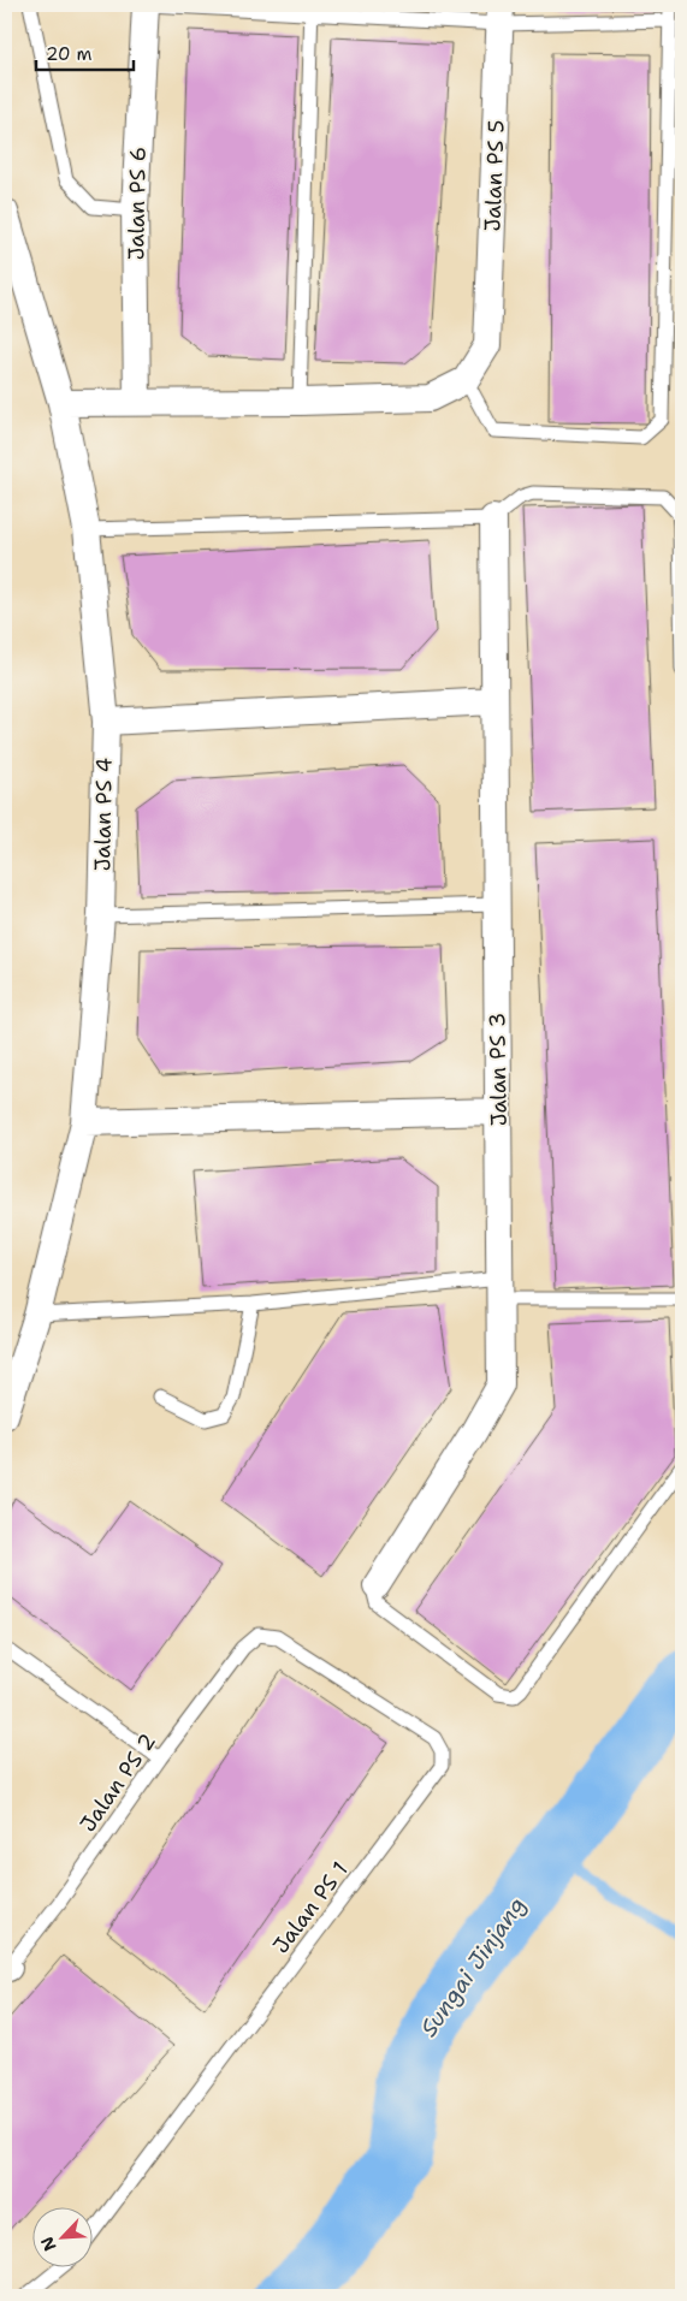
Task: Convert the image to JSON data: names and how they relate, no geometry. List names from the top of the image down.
{
  "streets": {
    "street": [
      "Jalan PS 5",
      "Jalan PS 6",
      "Jalan PS 4",
      "Jalan PS 3"
    ],
    "lane": ["Jalan PS 2", "Jalan PS 1"]
  },
  "crossings": [
    ["Jalan PS 2", "Jalan PS 1"]
  ],
  "water": ["Sungai Jinjang"],
  "scale_bar": "20 m",
  "north": "bottom left"
}
